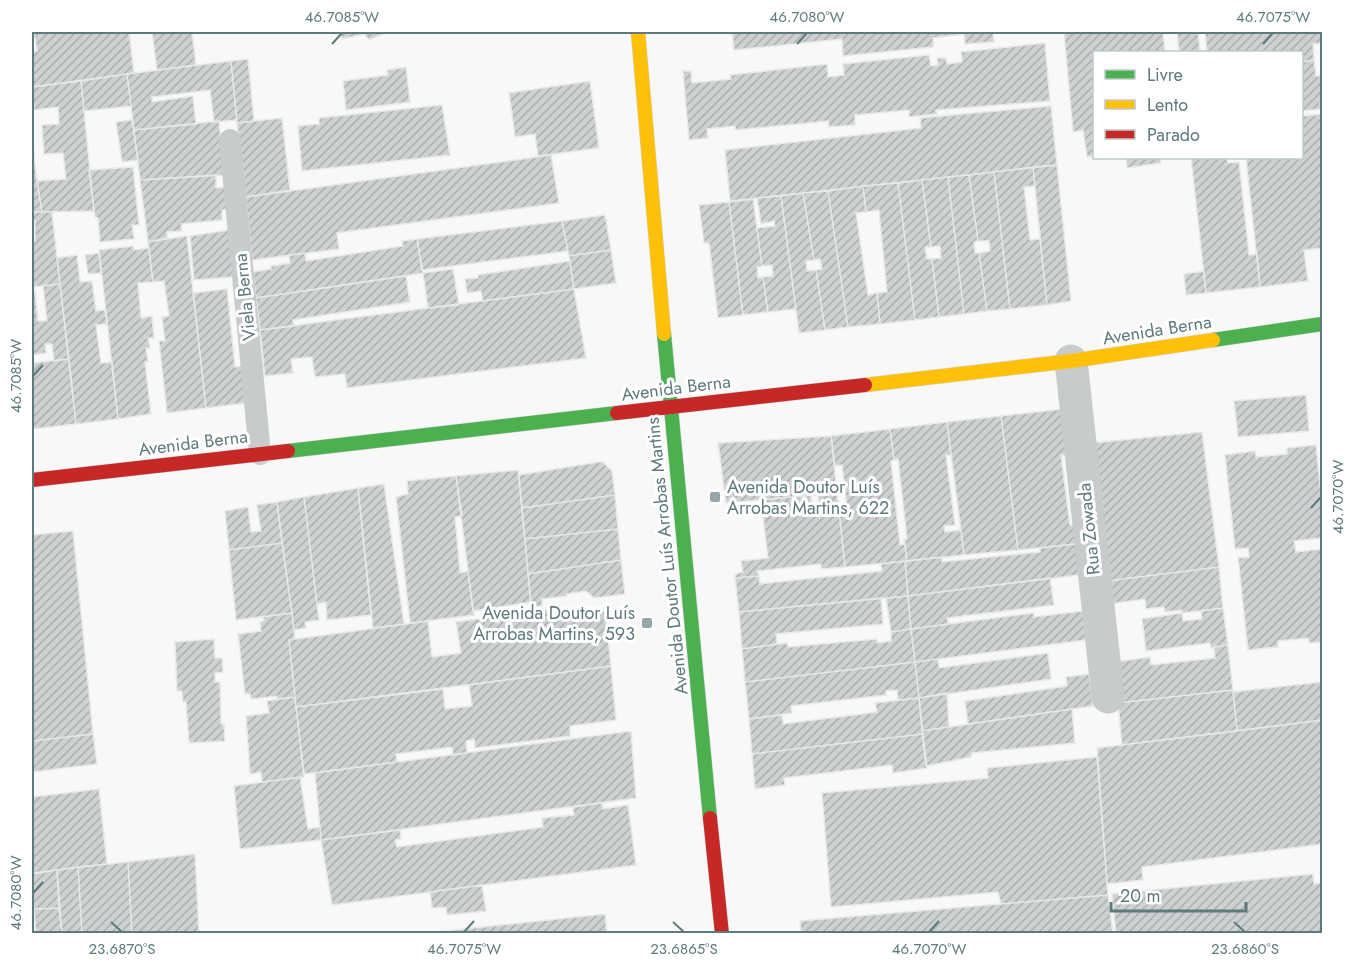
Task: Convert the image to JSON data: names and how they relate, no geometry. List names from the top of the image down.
{
  "streets": {
    "street": ["Avenida Berna", "Rua Zowada", "Avenida Doutor Luís Arrobas Martins"],
    "lane": ["Viela Berna"]
  },
  "crossings": [
    ["Viela Berna", "Avenida Berna"],
    ["Avenida Berna", "Rua Zowada"],
    ["Avenida Berna", "Avenida Doutor Luís Arrobas Martins"]
  ],
  "places": {
    "transit": ["Avenida Doutor Luís Arrobas Martins, 622", "Avenida Doutor Luís Arrobas Martins, 593"]
  },
  "legend": ["Livre", "Lento", "Parado"],
  "scale_bar": "20 m",
  "coordinates": [
    "46.7085°W",
    "46.7080°W",
    "46.7075°W",
    "46.7070°W",
    "23.6870°S",
    "23.6865°S",
    "23.6860°S"
  ]
}
